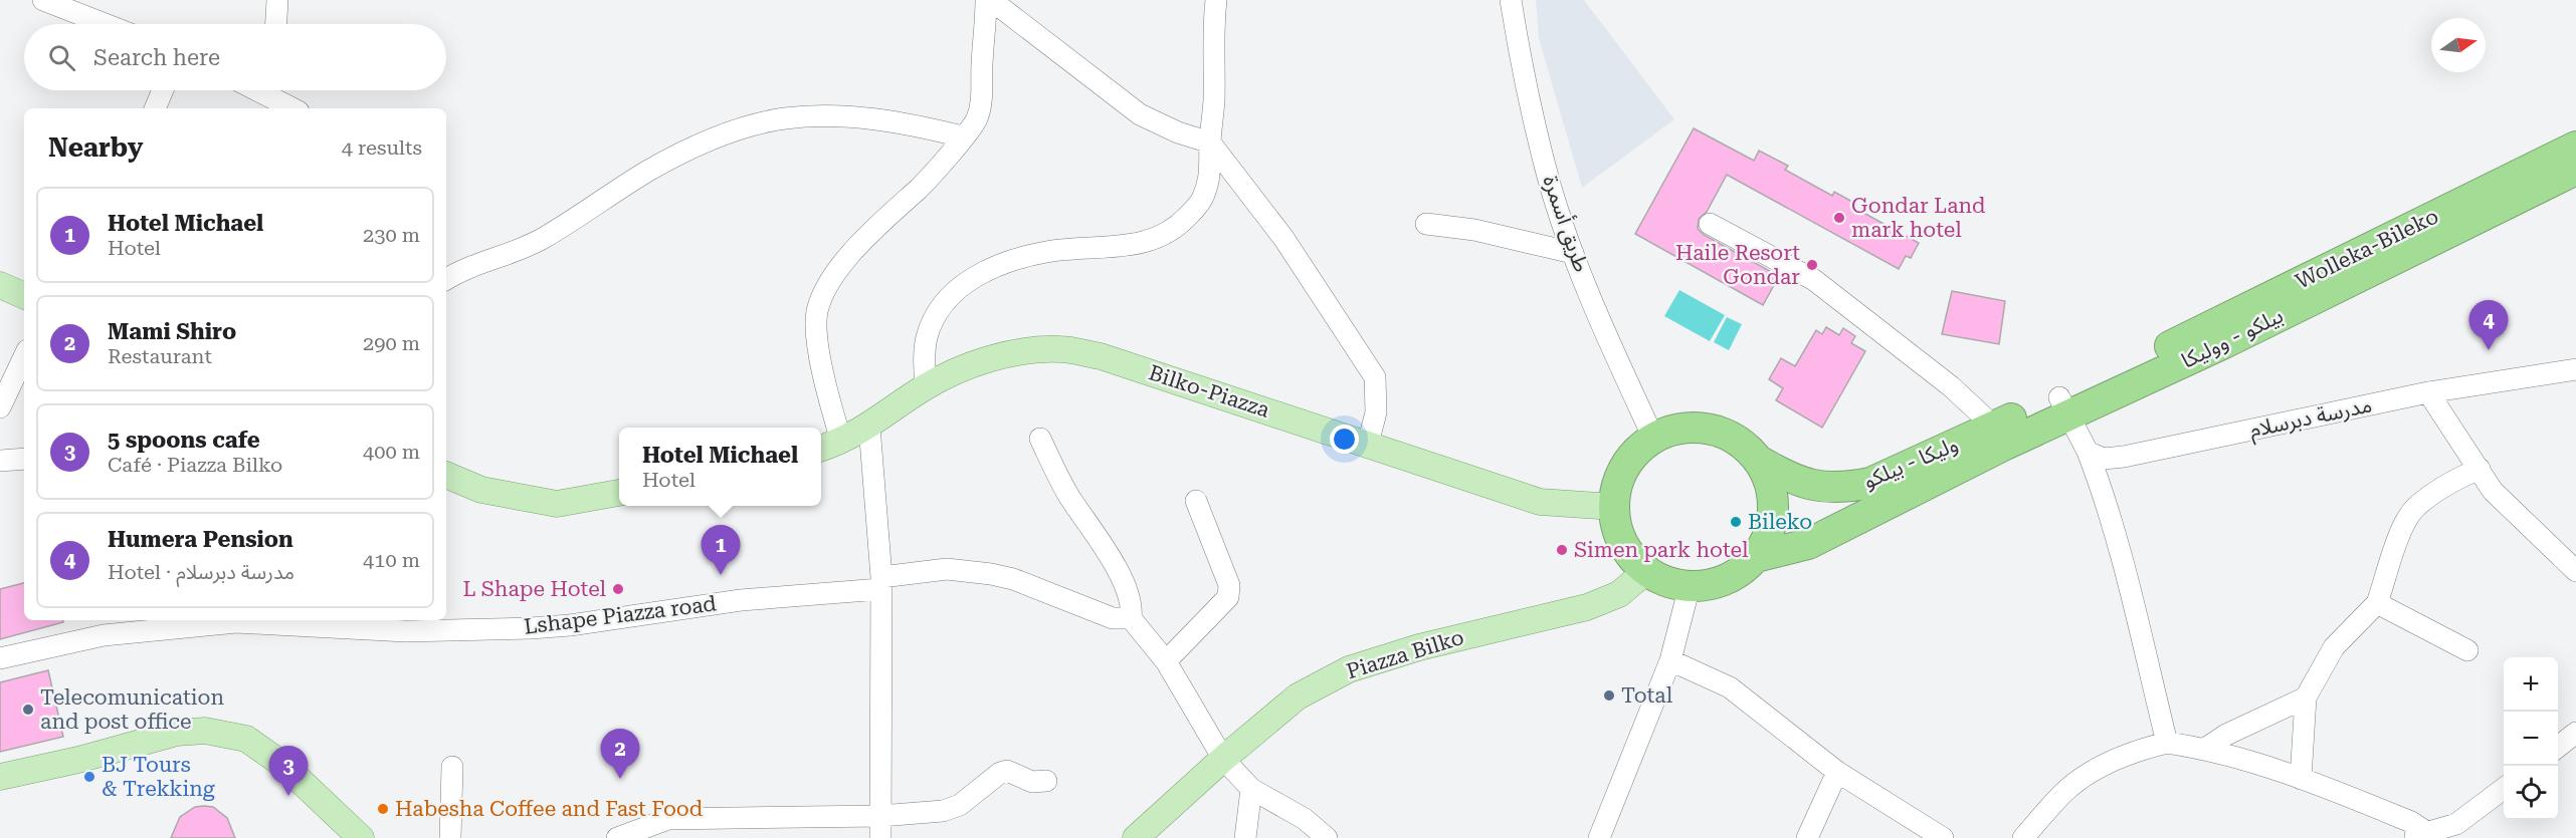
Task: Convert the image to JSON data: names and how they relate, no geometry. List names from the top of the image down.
{
  "streets": {
    "highway": ["Wolleka-Bileko", "بيلكو - ووليكا", "وليكا - بيلكو"],
    "main road": ["Bilko-Piazza", "Piazza Bilko"],
    "street": ["طريق أسمرة", "مدرسة دبرسلام", "Lshape Piazza road"]
  },
  "crossings": [
    ["طريق أسمرة", "بيلكو - ووليكا"],
    ["طريق أسمرة", "Bilko-Piazza"],
    ["طريق أسمرة", "وليكا - بيلكو"],
    ["طريق أسمرة", "Piazza Bilko"],
    ["Wolleka-Bileko", "بيلكو - ووليكا"],
    ["بيلكو - ووليكا", "Bilko-Piazza"],
    ["بيلكو - ووليكا", "وليكا - بيلكو"],
    ["بيلكو - ووليكا", "Piazza Bilko"],
    ["Bilko-Piazza", "وليكا - بيلكو"],
    ["Bilko-Piazza", "Piazza Bilko"],
    ["وليكا - بيلكو", "Piazza Bilko"]
  ],
  "places": [
    "Gondar Land mark hotel",
    "Haile Resort Gondar",
    "Bileko",
    "Simen park hotel",
    "L Shape Hotel",
    "Total",
    "Telecomunication and post office",
    "BJ Tours & Trekking",
    "Habesha Coffee and Fast Food"
  ],
  "north": "right",
  "page": {
    "search": "Search here",
    "heading": ["Nearby", "4 results"],
    "list": [
      {
        "mark": "1",
        "name": "Hotel Michael",
        "note": "Hotel",
        "value": "230 m"
      },
      {
        "mark": "2",
        "name": "Mami Shiro",
        "note": "Restaurant",
        "value": "290 m"
      },
      {
        "mark": "3",
        "name": "5 spoons cafe",
        "note": "Café · Piazza Bilko",
        "value": "400 m"
      },
      {
        "mark": "4",
        "name": "Humera Pension",
        "note": "Hotel · مدرسة دبرسلام",
        "value": "410 m"
      }
    ],
    "pins": [
      "4",
      "1",
      "2",
      "3"
    ],
    "popup": ["Hotel Michael", "Hotel"],
    "map_buttons": ["+", "−"]
  }
}
